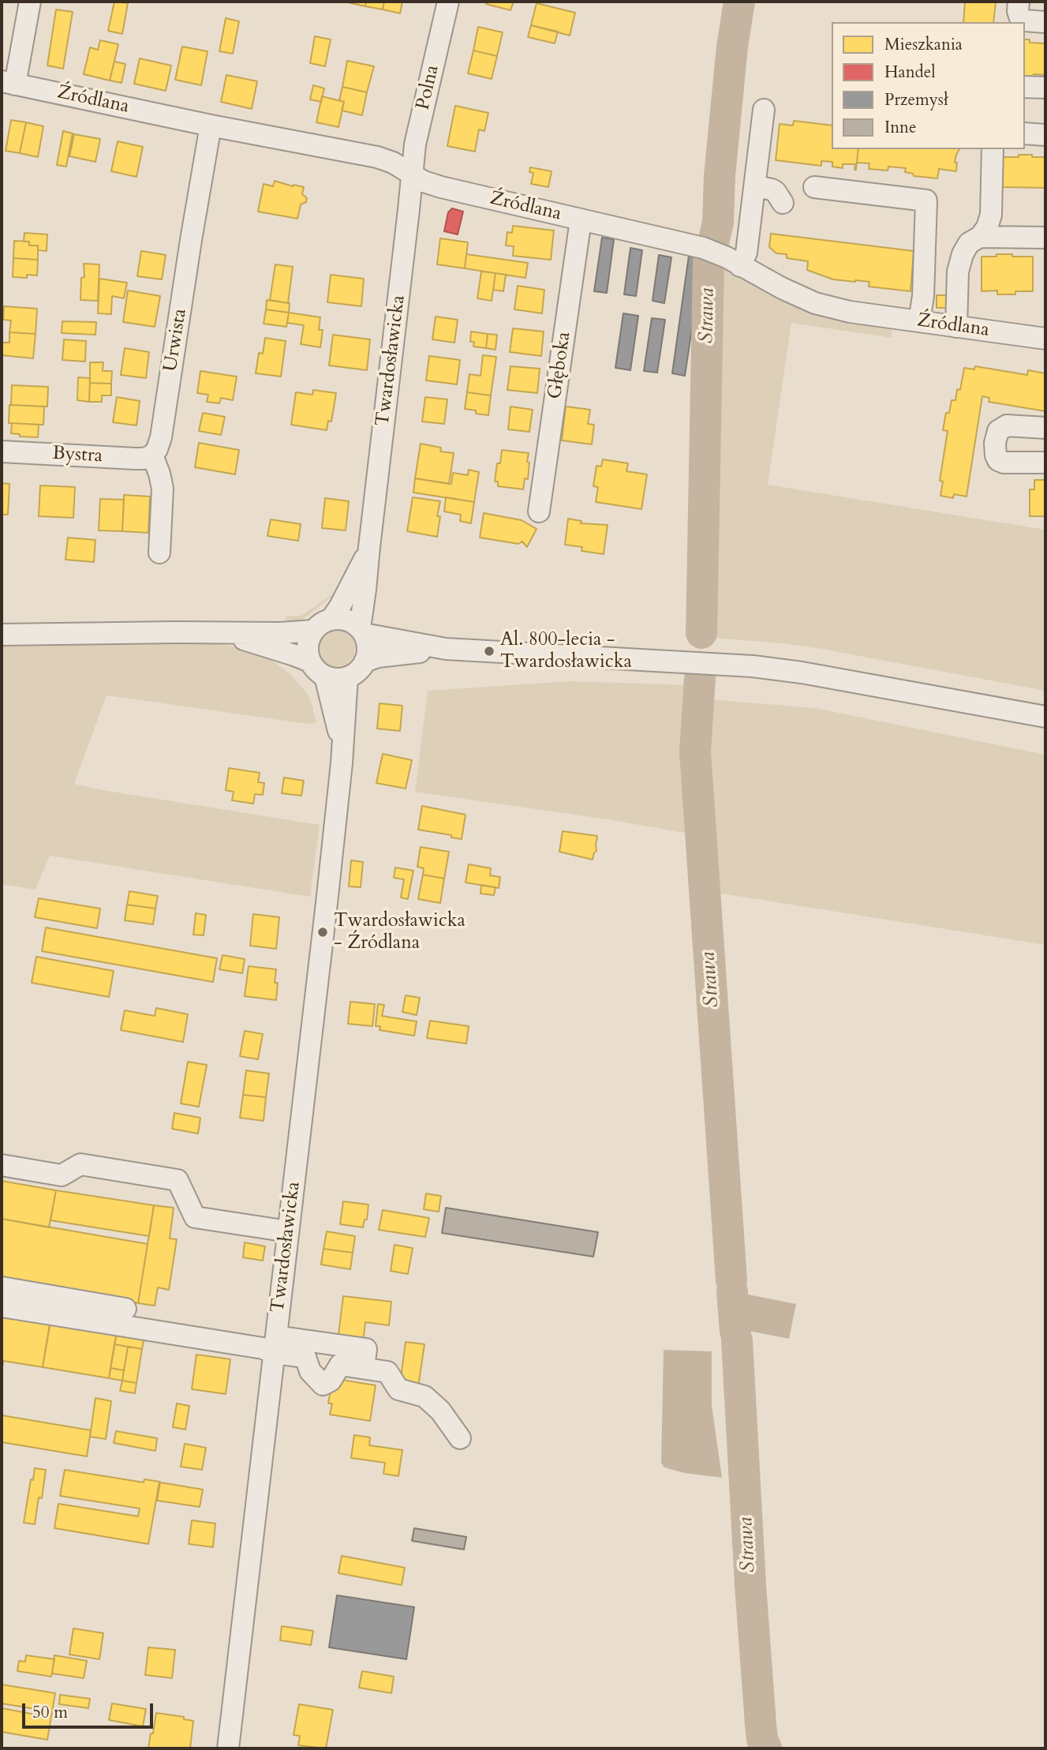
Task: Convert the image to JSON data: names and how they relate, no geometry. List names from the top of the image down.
{
  "streets": {
    "street": [
      "Polna",
      "Źródlana",
      "Urwista",
      "Twardosławicka",
      "Głęboka",
      "Bystra"
    ]
  },
  "crossings": [
    ["Polna", "Źródlana"],
    ["Polna", "Twardosławicka"],
    ["Źródlana", "Urwista"],
    ["Źródlana", "Twardosławicka"],
    ["Źródlana", "Głęboka"],
    ["Urwista", "Bystra"]
  ],
  "water": ["Strawa"],
  "places": ["Al. 800-lecia - Twardosławicka", "Twardosławicka - Źródlana"],
  "legend": [
    "Mieszkania",
    "Handel",
    "Przemysł",
    "Inne"
  ],
  "scale_bar": "50 m"
}
